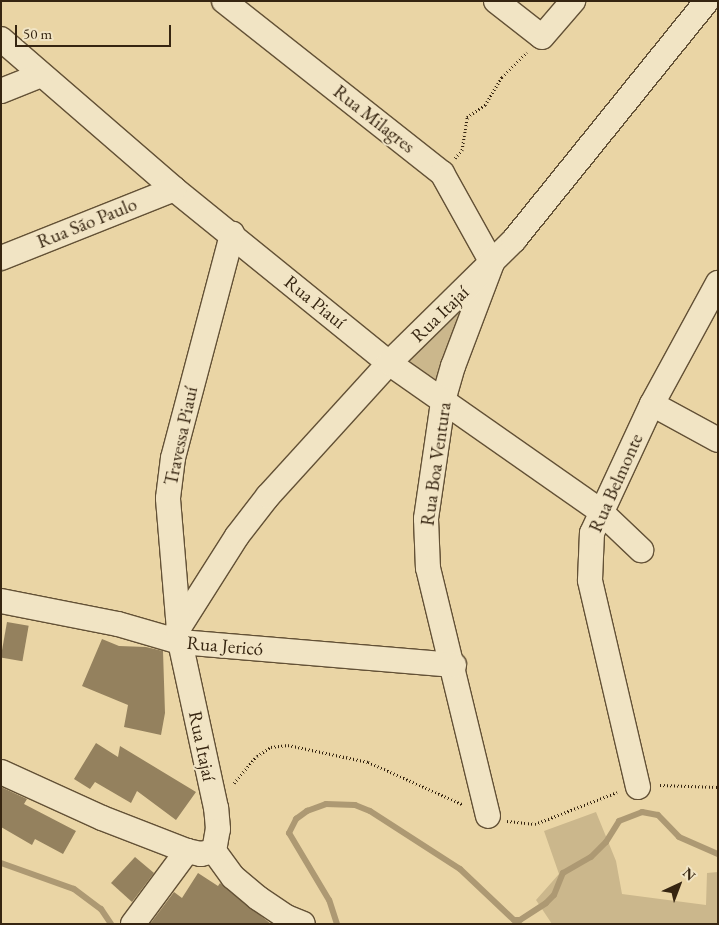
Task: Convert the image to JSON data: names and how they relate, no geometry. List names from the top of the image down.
{
  "streets": {
    "street": [
      "Rua Milagres",
      "Rua São Paulo",
      "Rua Piauí",
      "Rua Itajaí",
      "Travessa Piauí",
      "Rua Boa Ventura",
      "Rua Belmonte",
      "Rua Jericó"
    ]
  },
  "crossings": [
    ["Rua Milagres", "Rua Itajaí"],
    ["Rua Milagres", "Rua Boa Ventura"],
    ["Rua São Paulo", "Rua Piauí"],
    ["Rua Piauí", "Rua Itajaí"],
    ["Rua Piauí", "Travessa Piauí"],
    ["Rua Piauí", "Rua Boa Ventura"],
    ["Rua Piauí", "Rua Belmonte"],
    ["Rua Itajaí", "Travessa Piauí"],
    ["Rua Itajaí", "Rua Boa Ventura"],
    ["Rua Itajaí", "Rua Jericó"],
    ["Travessa Piauí", "Rua Jericó"],
    ["Rua Boa Ventura", "Rua Jericó"]
  ],
  "scale_bar": "50 m",
  "north": "top right"
}
